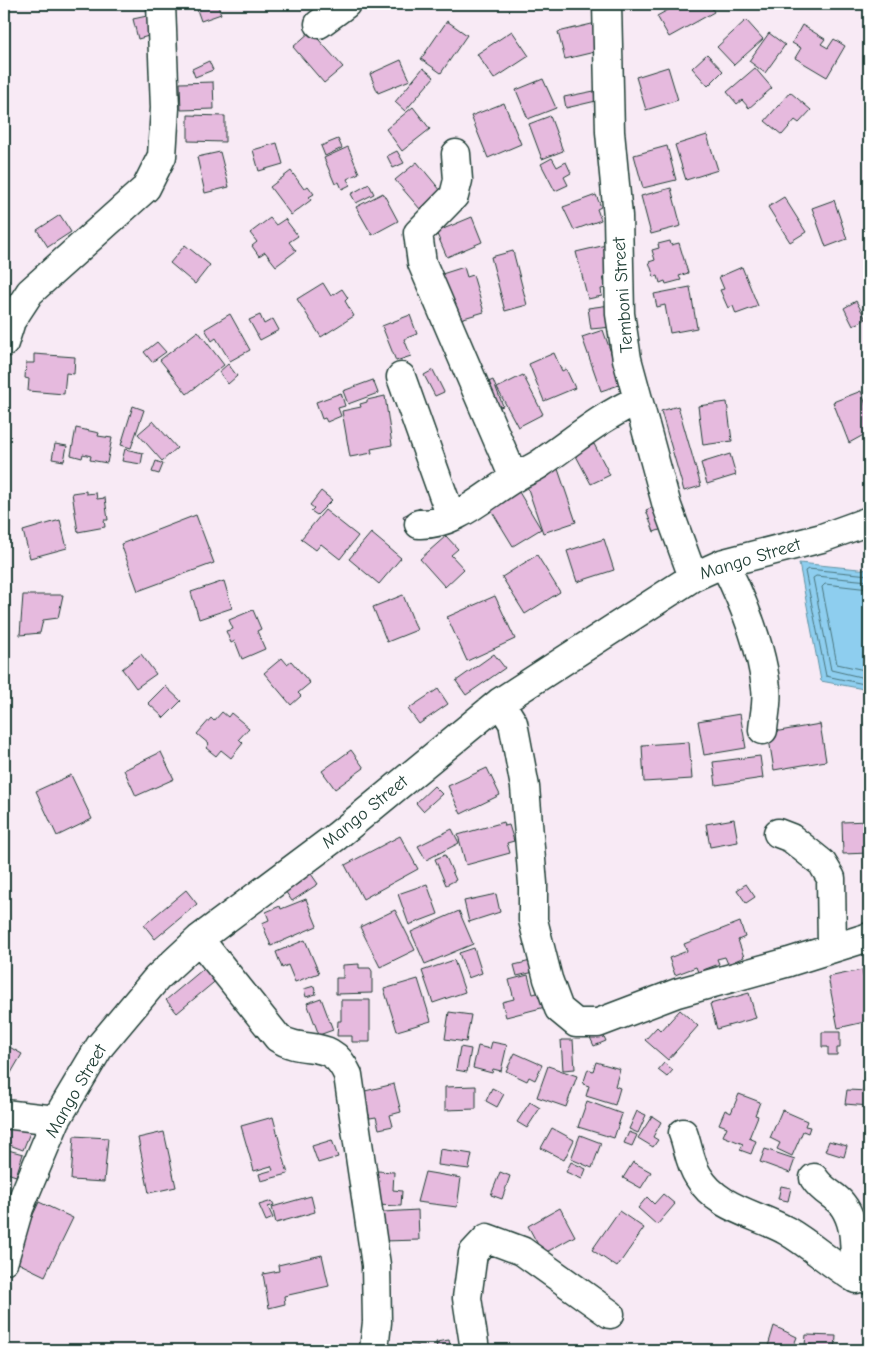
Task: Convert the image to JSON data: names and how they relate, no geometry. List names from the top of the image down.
{
  "streets": {
    "street": ["Temboni Street", "Mango Street"]
  },
  "crossings": [
    ["Temboni Street", "Mango Street"]
  ]
}
